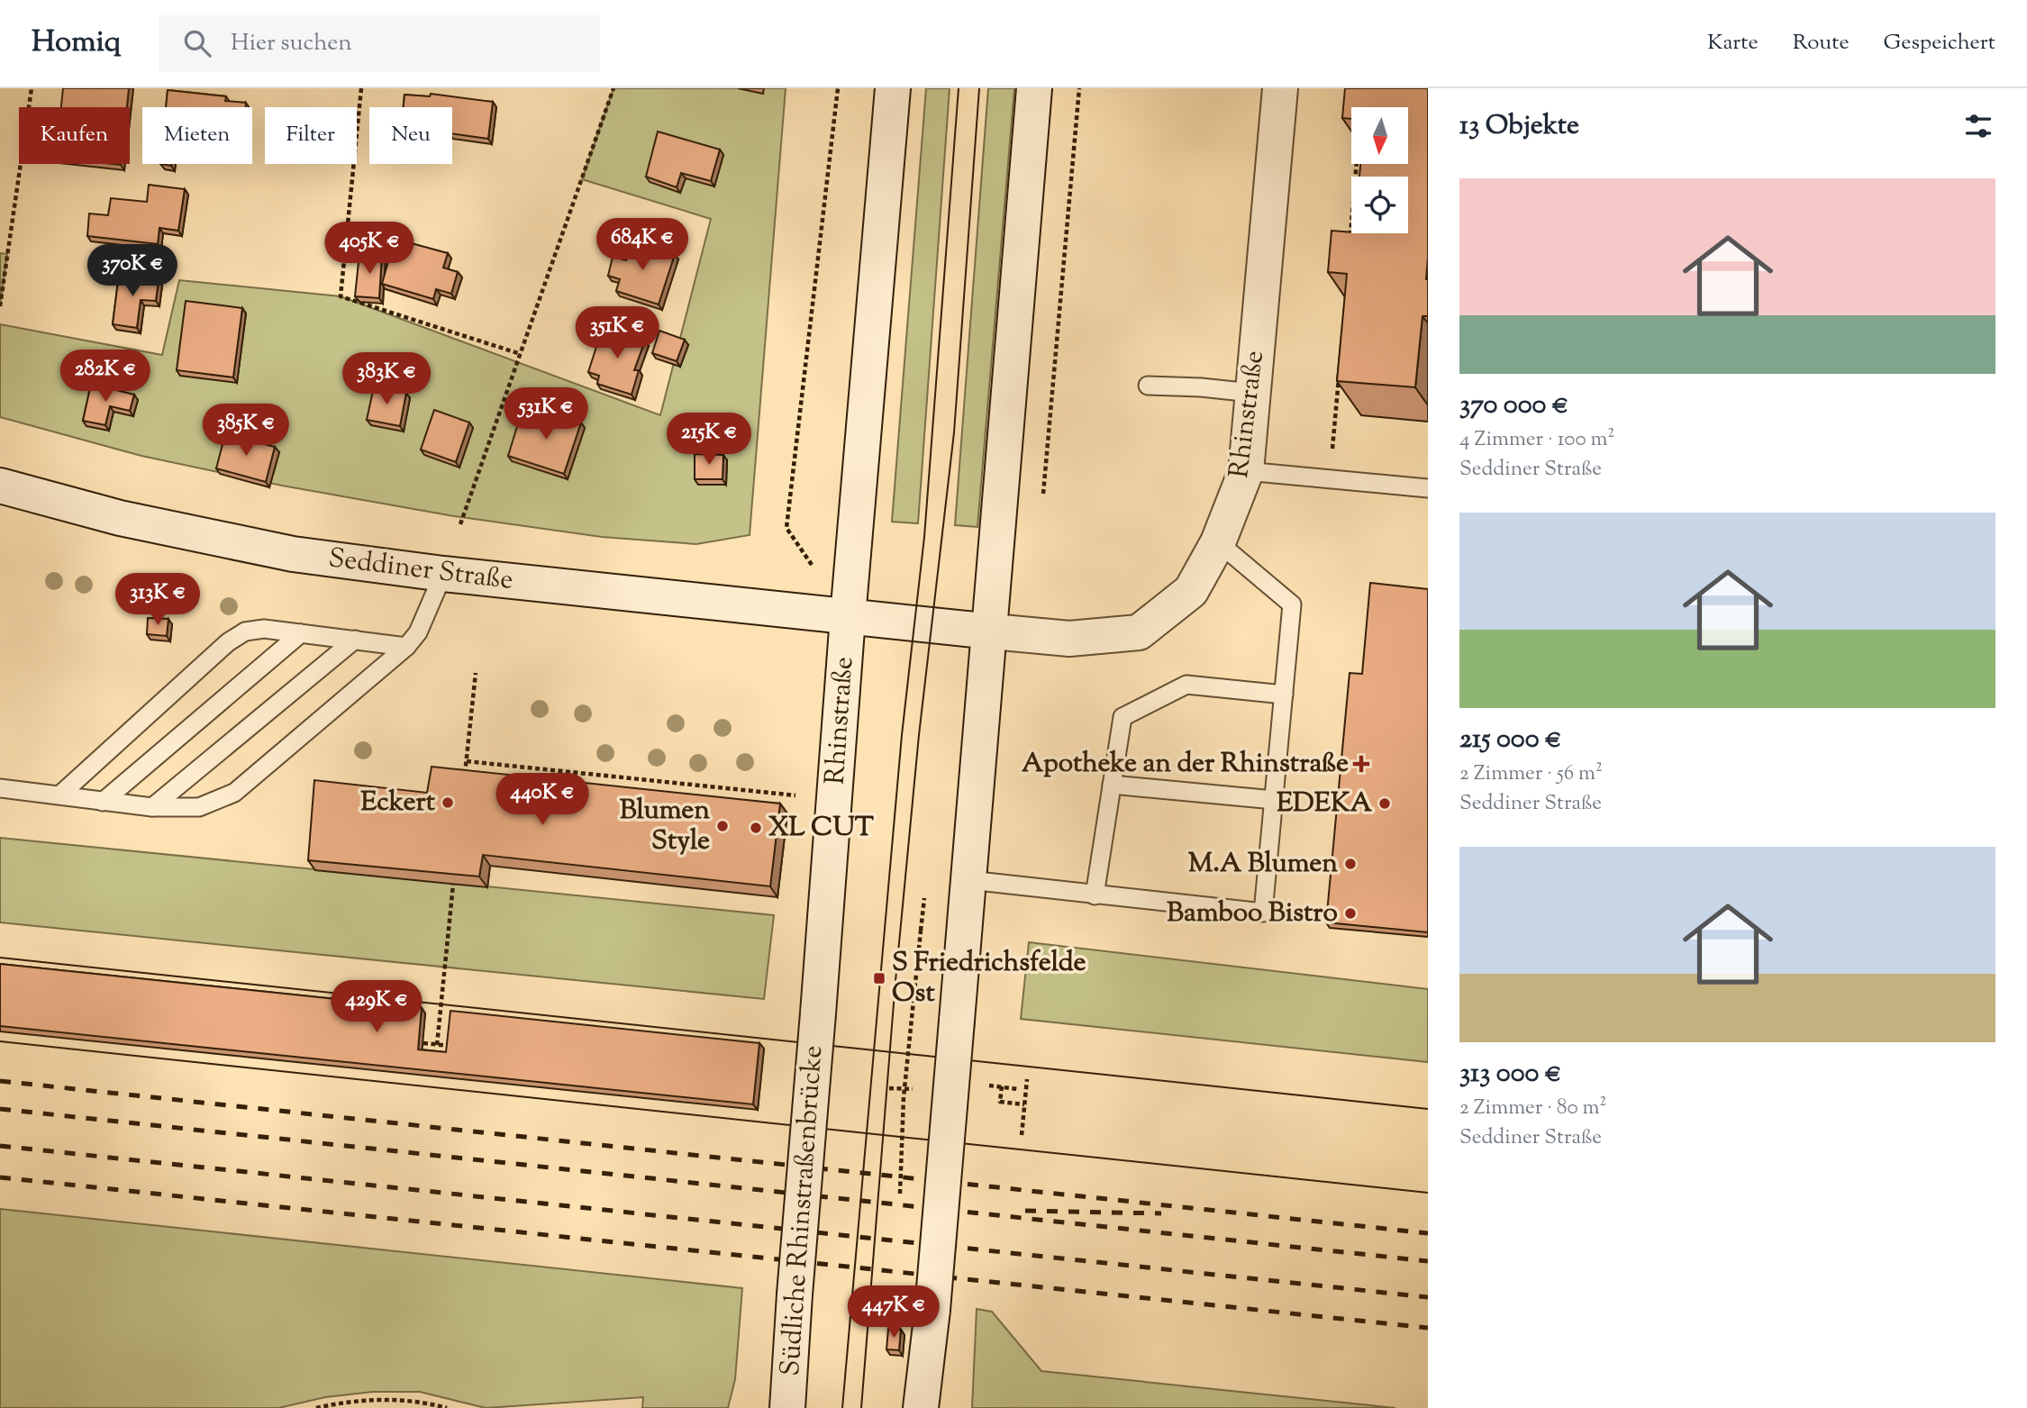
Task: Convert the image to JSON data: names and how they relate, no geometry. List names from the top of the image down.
{
  "streets": {
    "main road": ["Rhinstraße", "Seddiner Straße", "Südliche Rhinstraßenbrücke"]
  },
  "crossings": [
    ["Rhinstraße", "Seddiner Straße"],
    ["Rhinstraße", "Südliche Rhinstraßenbrücke"]
  ],
  "places": {
    "health": ["Apotheke an der Rhinstraße"],
    "other": [
      "Eckert",
      "EDEKA",
      "Blumen Style",
      "XL CUT",
      "M.A Blumen",
      "Bamboo Bistro"
    ],
    "transit": ["S Friedrichsfelde Ost"]
  },
  "north": "bottom",
  "page": {
    "header": "Homiq",
    "search": "Hier suchen",
    "nav": ["Karte", "Route", "Gespeichert"],
    "heading": "13 Objekte",
    "chip": [
      "Kaufen",
      "Mieten",
      "Filter",
      "Neu"
    ],
    "list": [
      {
        "name": "370 000 €",
        "note": "4 Zimmer · 100 m² · Seddiner Straße"
      },
      {
        "name": "215 000 €",
        "note": "2 Zimmer · 56 m² · Seddiner Straße"
      },
      {
        "name": "313 000 €",
        "note": "2 Zimmer · 80 m² · Seddiner Straße"
      }
    ],
    "price": [
      "684K €",
      "405K €",
      "370K €",
      "351K €",
      "282K €",
      "383K €",
      "531K €",
      "385K €",
      "215K €",
      "313K €",
      "440K €",
      "429K €",
      "447K €"
    ]
  }
}
